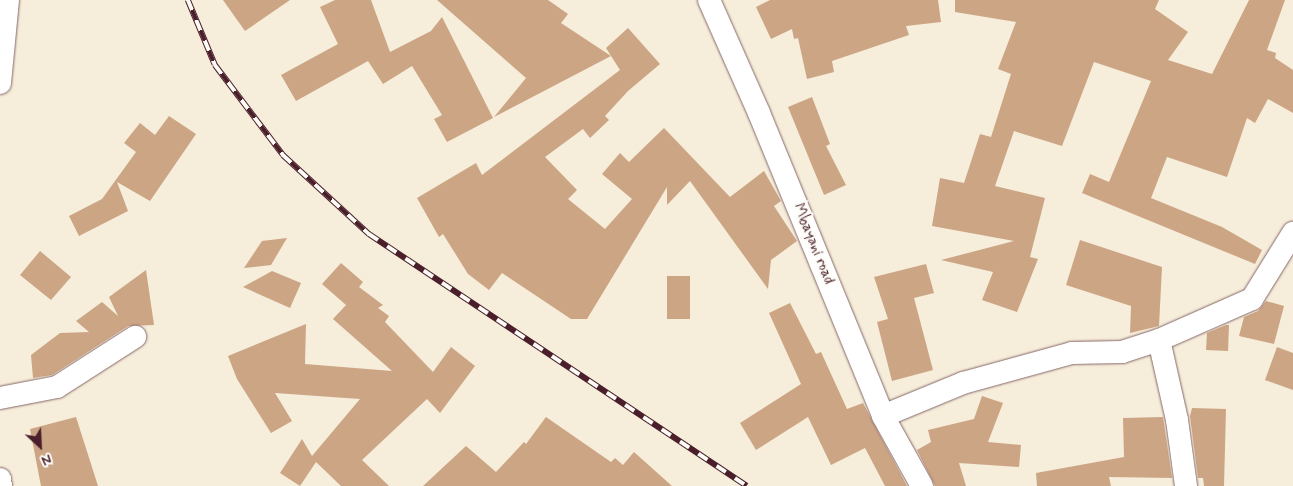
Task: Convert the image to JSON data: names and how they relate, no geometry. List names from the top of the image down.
{
  "streets": {
    "street": ["Mbayani road"]
  },
  "north": "bottom right"
}
